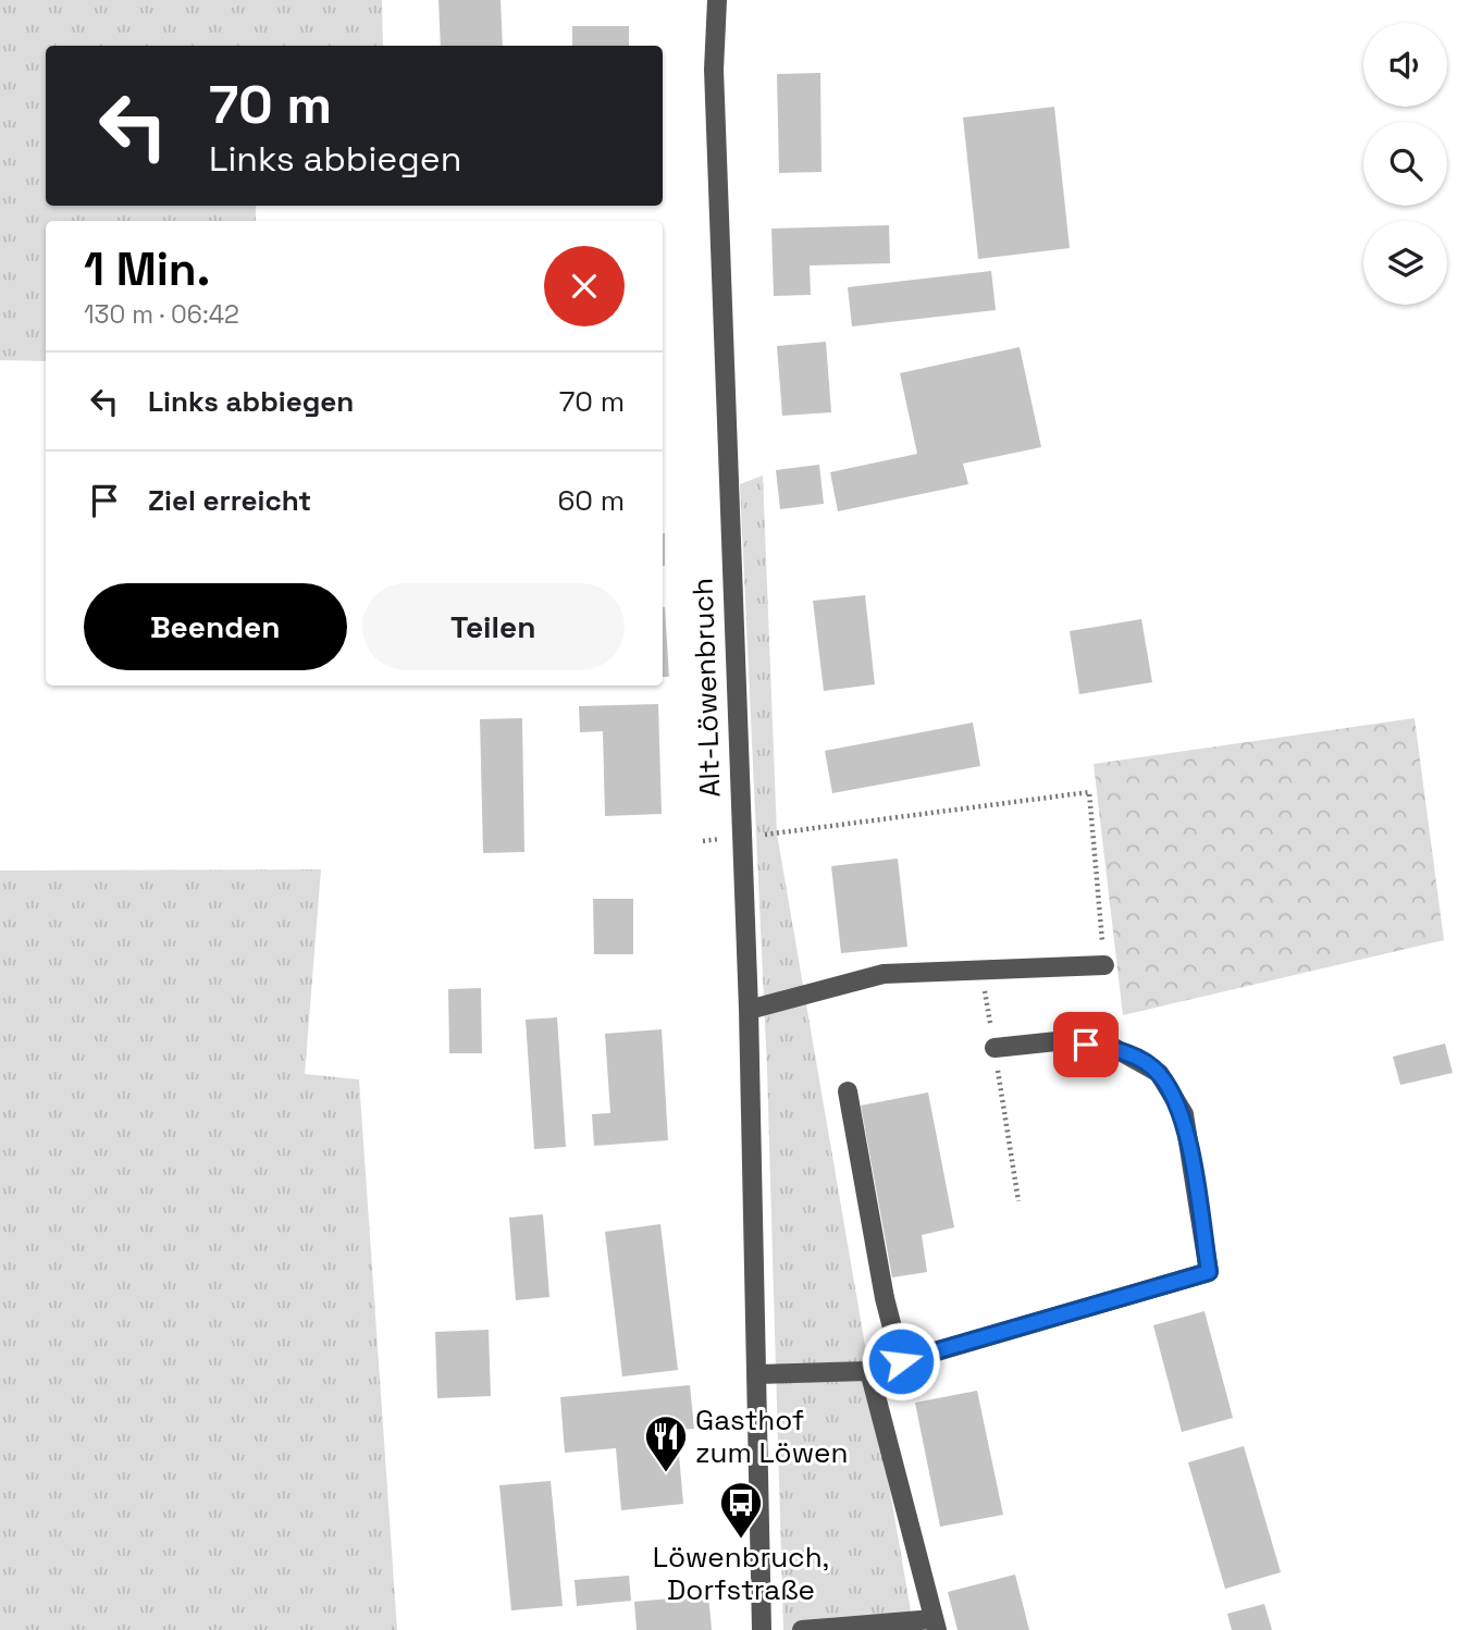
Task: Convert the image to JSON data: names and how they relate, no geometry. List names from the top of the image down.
{
  "streets": {
    "street": ["Alt-Löwenbruch"]
  },
  "places": {
    "restaurant": ["Gasthof zum Löwen"],
    "bus stop": ["Löwenbruch, Dorfstraße"]
  },
  "page": {
    "turn": ["70 m", "Links abbiegen"],
    "heading": ["1 Min.", "130 m · 06:42"],
    "list": [
      {
        "name": "Links abbiegen",
        "value": "70 m"
      },
      {
        "name": "Ziel erreicht",
        "value": "60 m"
      }
    ],
    "buttons": ["Beenden", "Teilen"]
  }
}
